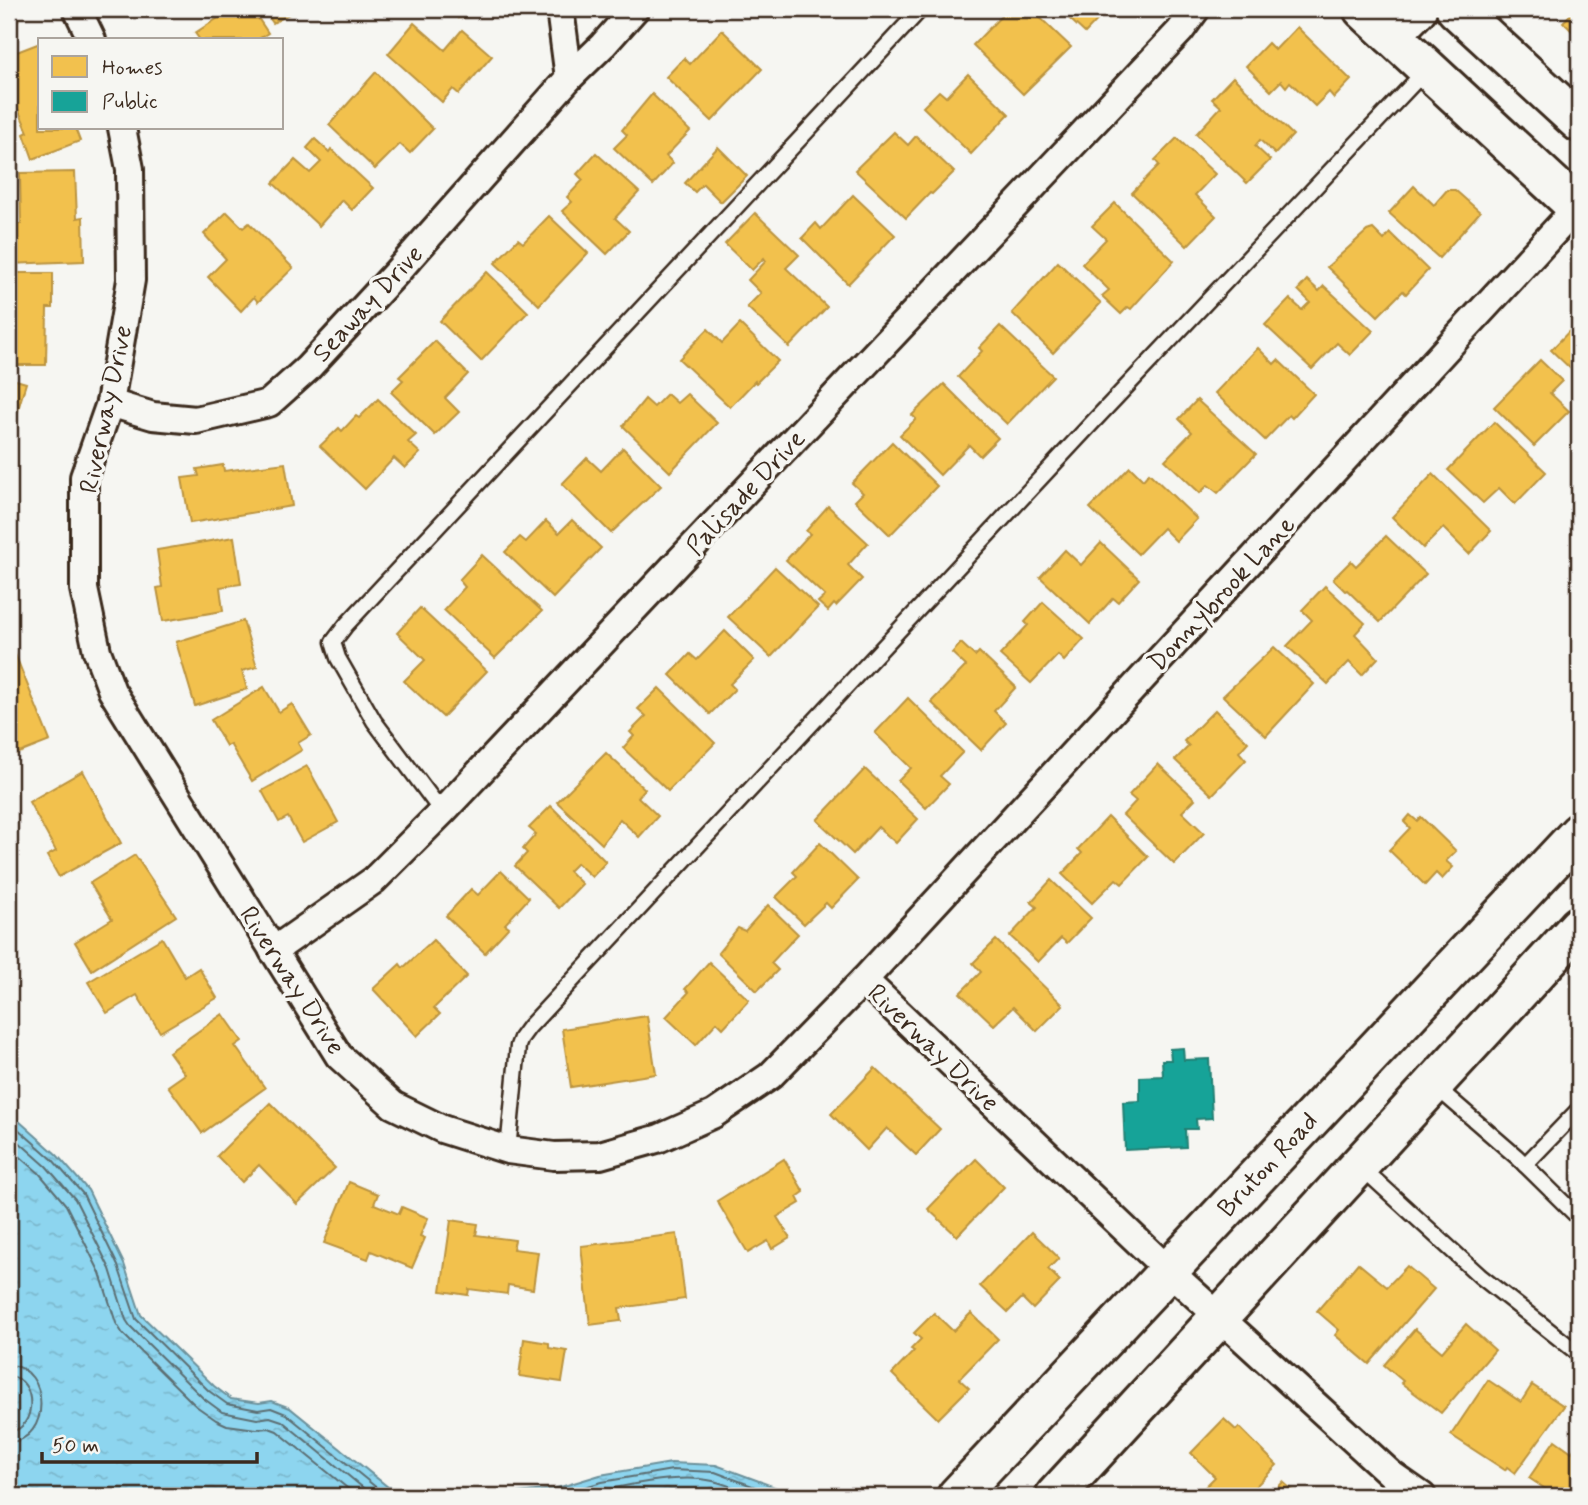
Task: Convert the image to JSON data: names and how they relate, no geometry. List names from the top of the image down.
{
  "streets": {
    "main road": ["Bruton Road"],
    "street": [
      "Seaway Drive",
      "Riverway Drive",
      "Palisade Drive",
      "Donnybrook Lane"
    ]
  },
  "crossings": [
    ["Seaway Drive", "Riverway Drive"],
    ["Riverway Drive", "Palisade Drive"],
    ["Riverway Drive", "Donnybrook Lane"],
    ["Riverway Drive", "Bruton Road"]
  ],
  "legend": ["Homes", "Public"],
  "scale_bar": "50 m"
}
